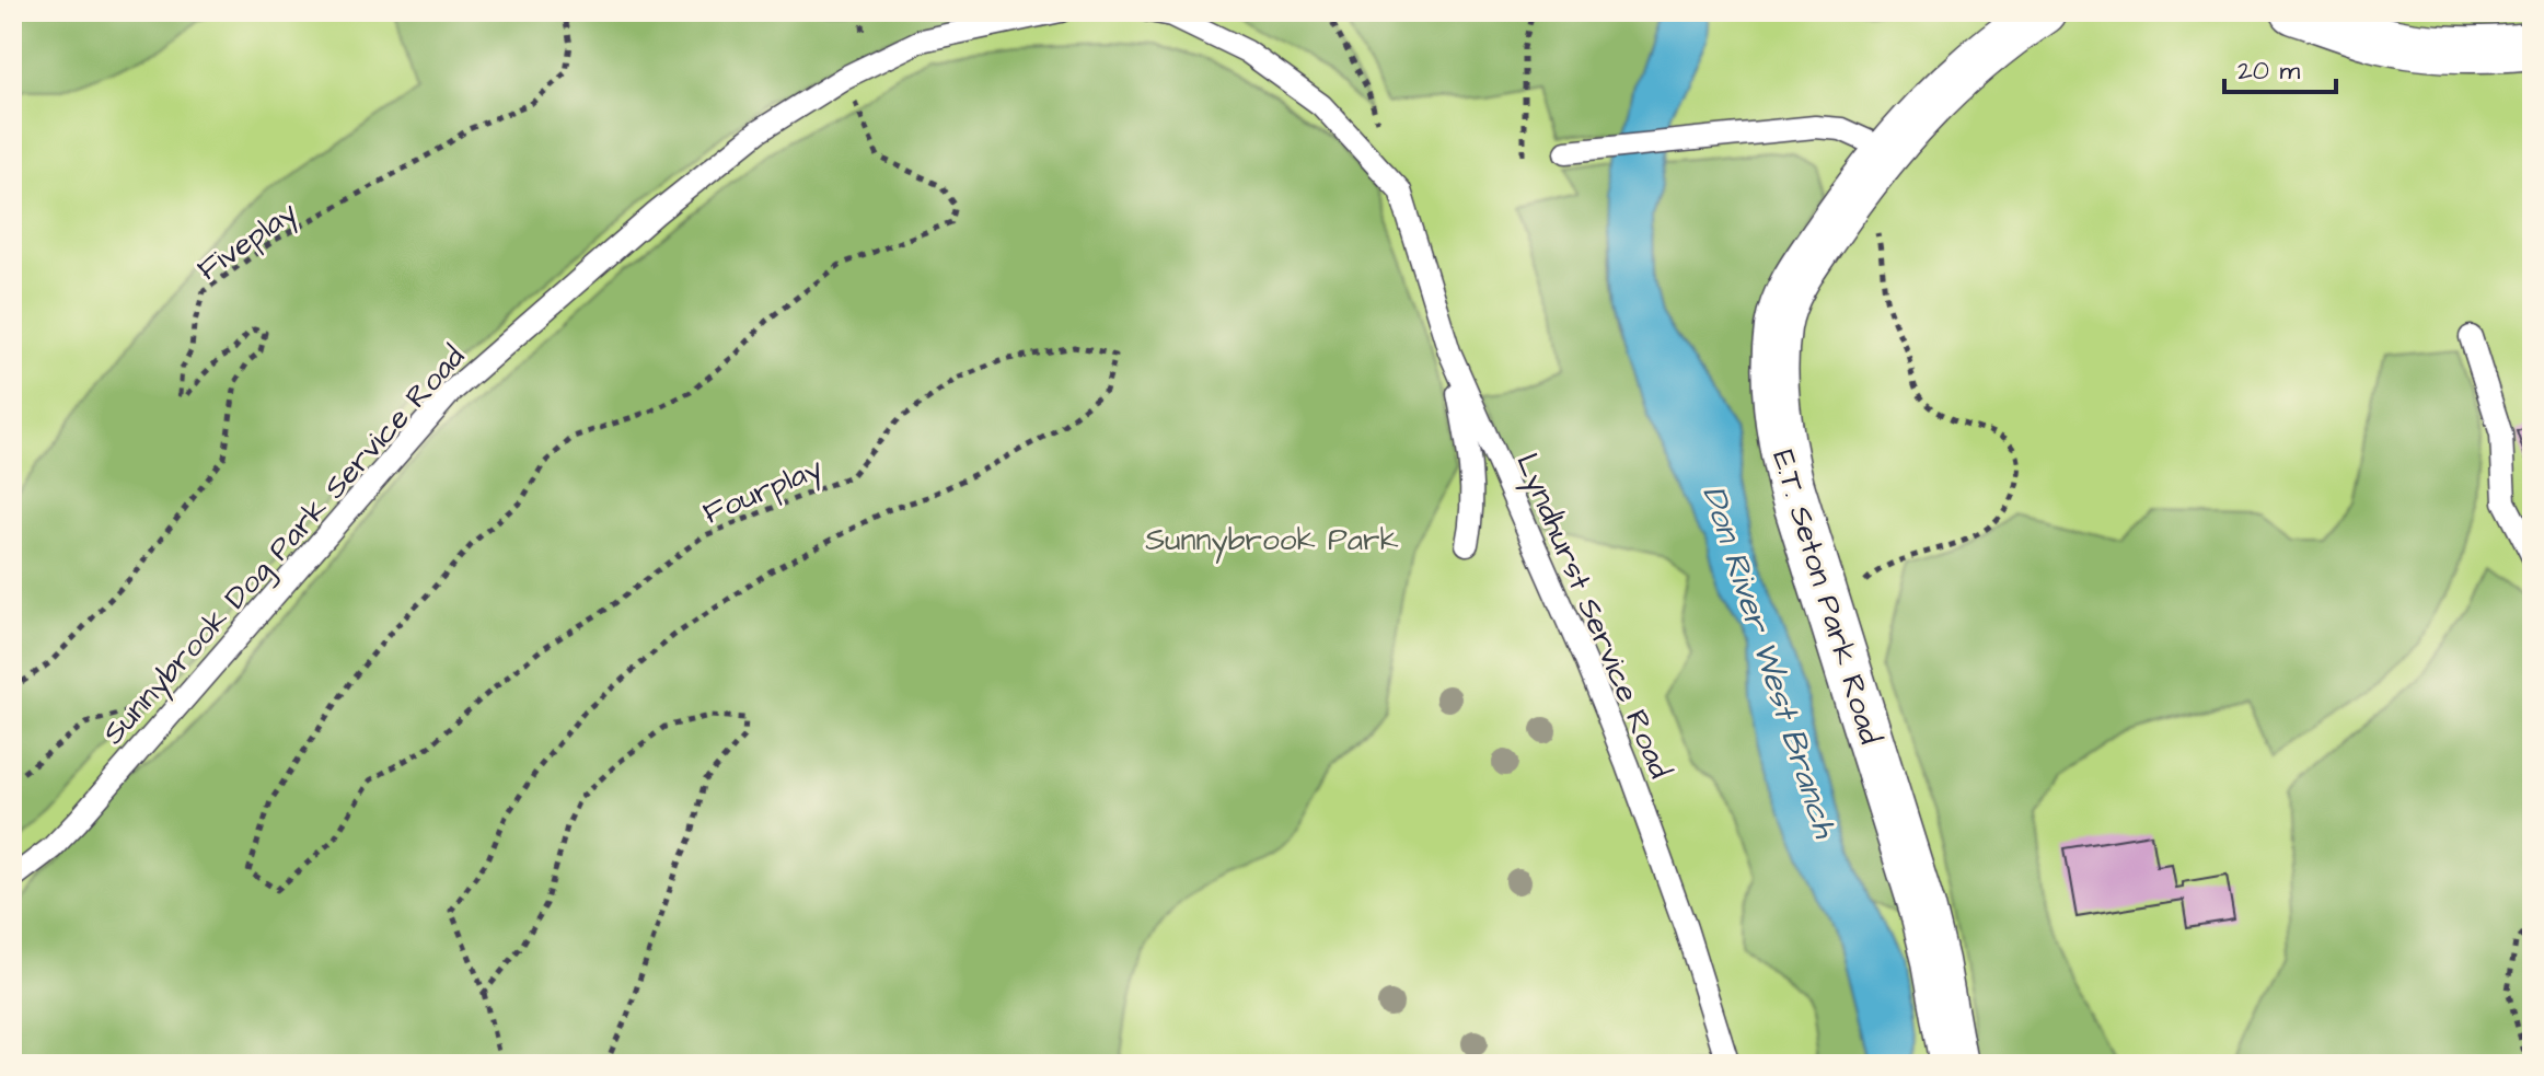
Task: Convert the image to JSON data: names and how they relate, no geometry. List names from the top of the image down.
{
  "streets": {
    "street": ["E.T. Seton Park Road"],
    "lane": ["Sunnybrook Dog Park Service Road", "Lyndhurst Service Road"],
    "path": ["Fiveplay", "Fourplay"]
  },
  "crossings": [
    ["Fourplay", "Sunnybrook Dog Park Service Road"]
  ],
  "water": ["Don River West Branch"],
  "parks": ["Sunnybrook Park"],
  "scale_bar": "20 m"
}
